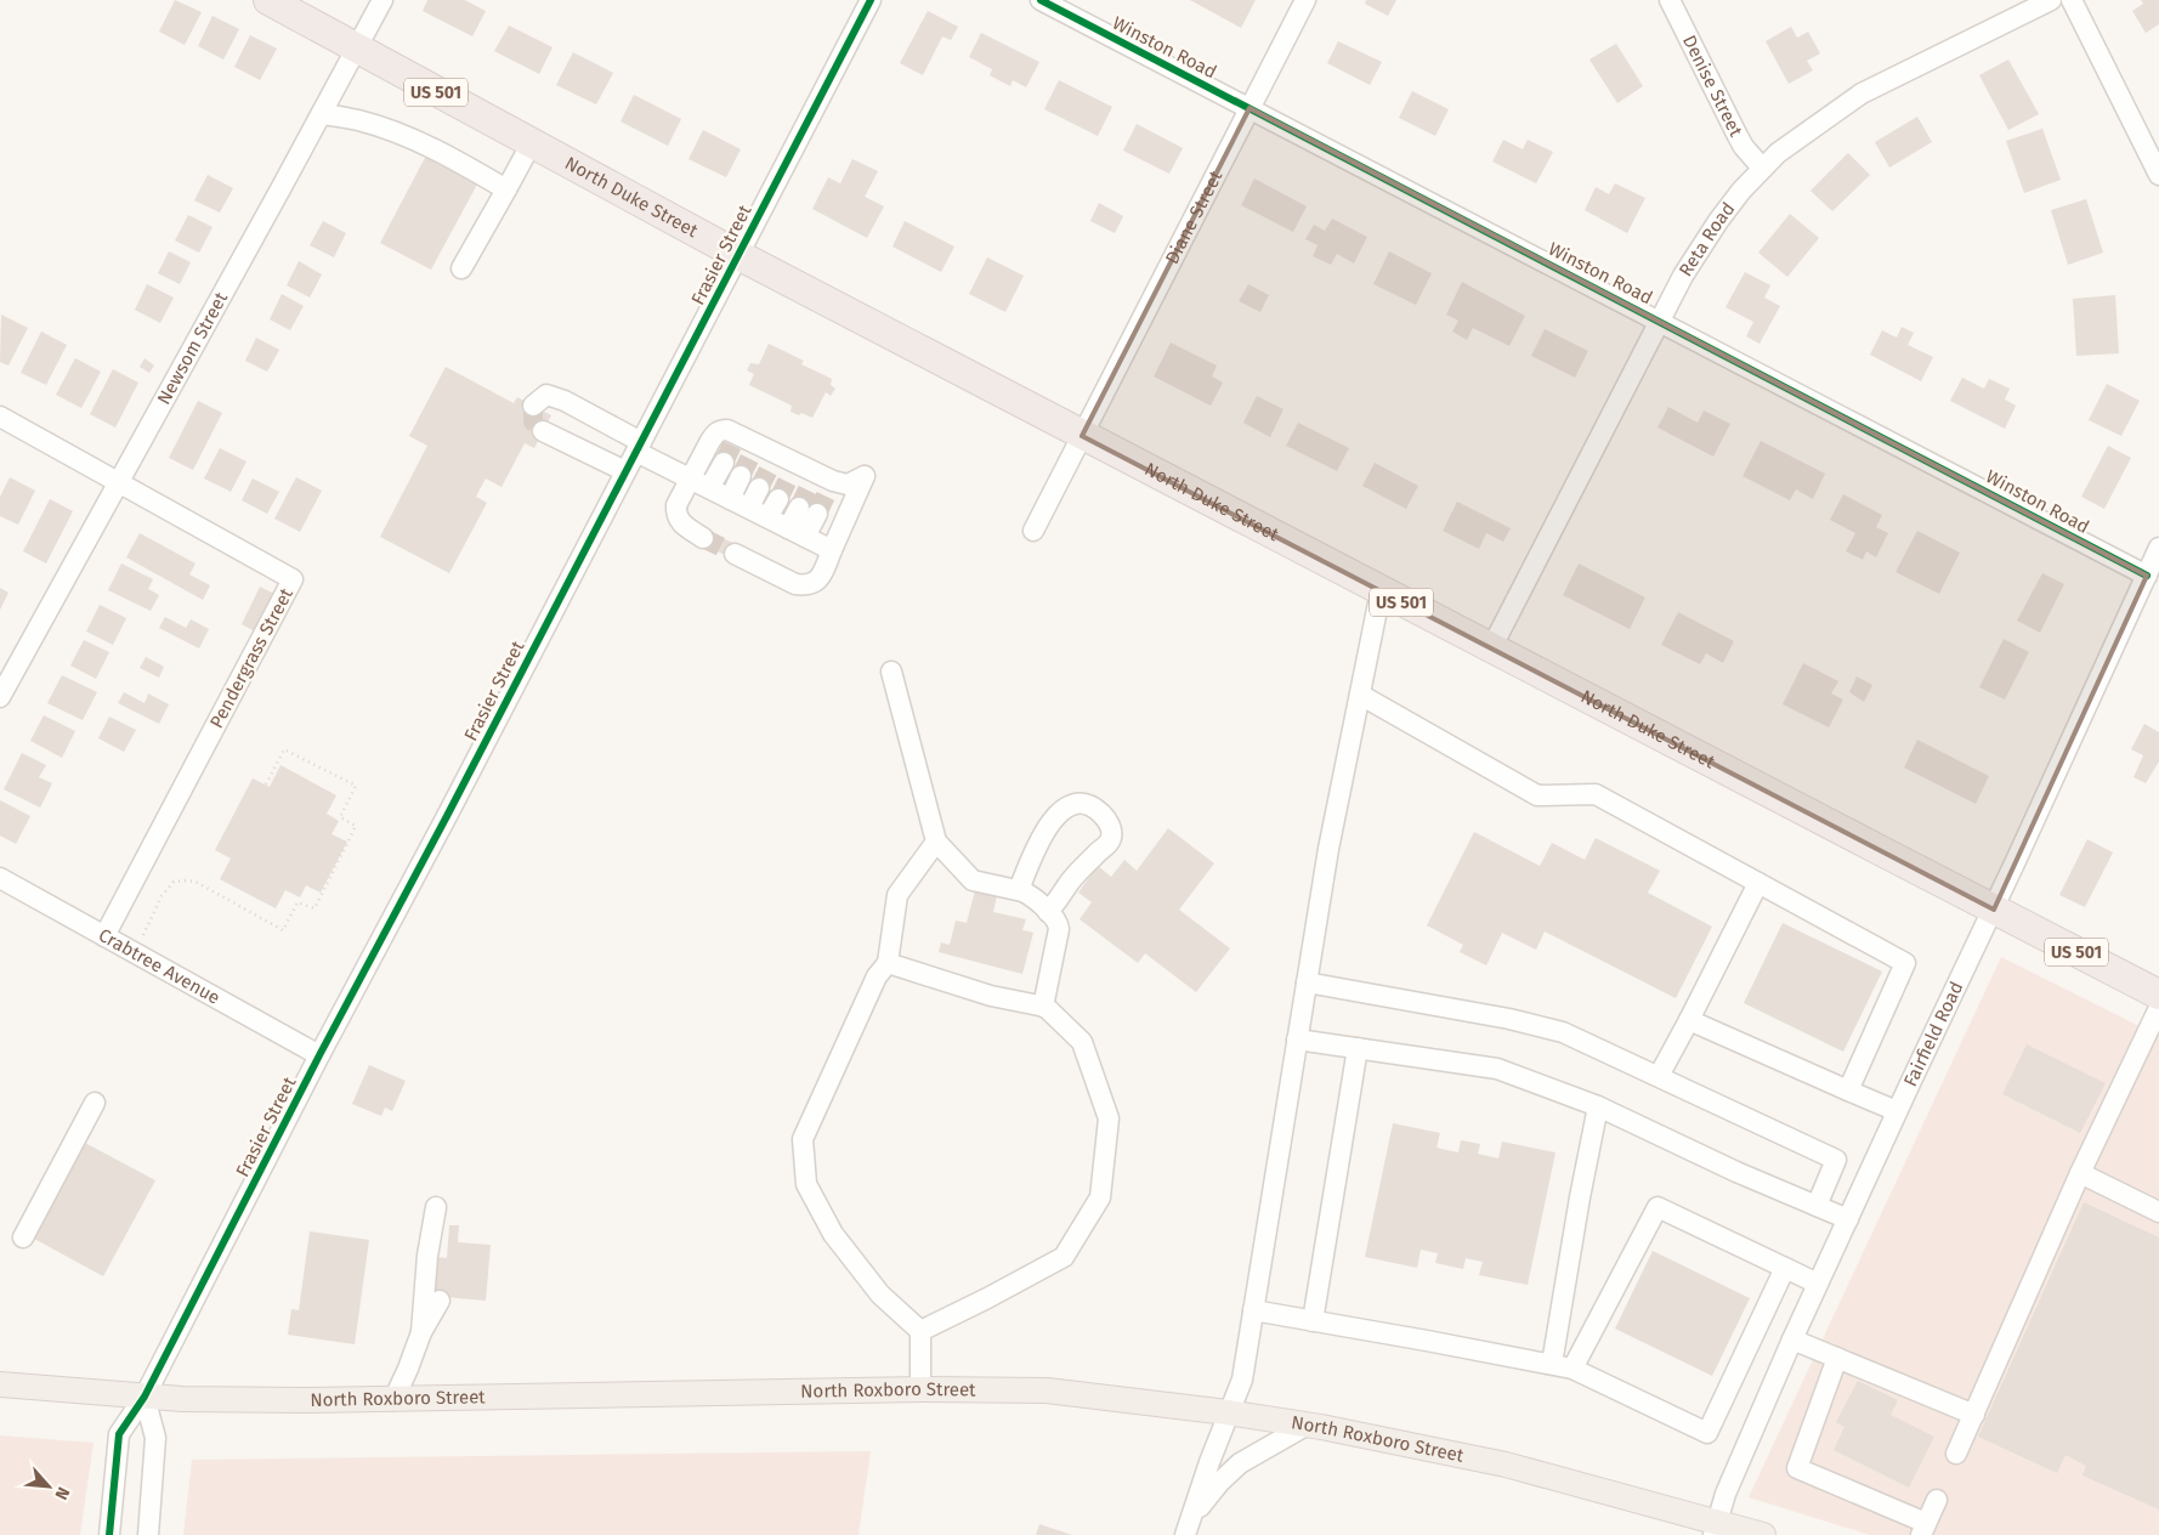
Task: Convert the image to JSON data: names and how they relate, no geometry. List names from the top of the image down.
{
  "streets": {
    "highway": ["US 501", "North Duke Street"],
    "main road": ["North Roxboro Street"],
    "street": [
      "Winston Road",
      "Denise Street",
      "Diane Street",
      "Reta Road",
      "Frasier Street",
      "Newsom Street",
      "Pendergrass Street",
      "Crabtree Avenue",
      "Fairfield Road"
    ]
  },
  "crossings": [
    ["Winston Road", "Diane Street"],
    ["Winston Road", "Reta Road"],
    ["Winston Road", "Fairfield Road"],
    ["Denise Street", "Reta Road"],
    ["North Duke Street", "Diane Street"],
    ["North Duke Street", "Reta Road"],
    ["North Duke Street", "Frasier Street"],
    ["North Duke Street", "Newsom Street"],
    ["North Duke Street", "Fairfield Road"],
    ["Frasier Street", "Crabtree Avenue"],
    ["Frasier Street", "North Roxboro Street"],
    ["Newsom Street", "Pendergrass Street"],
    ["Pendergrass Street", "Crabtree Avenue"],
    ["Fairfield Road", "North Roxboro Street"]
  ],
  "north": "bottom right"
}
